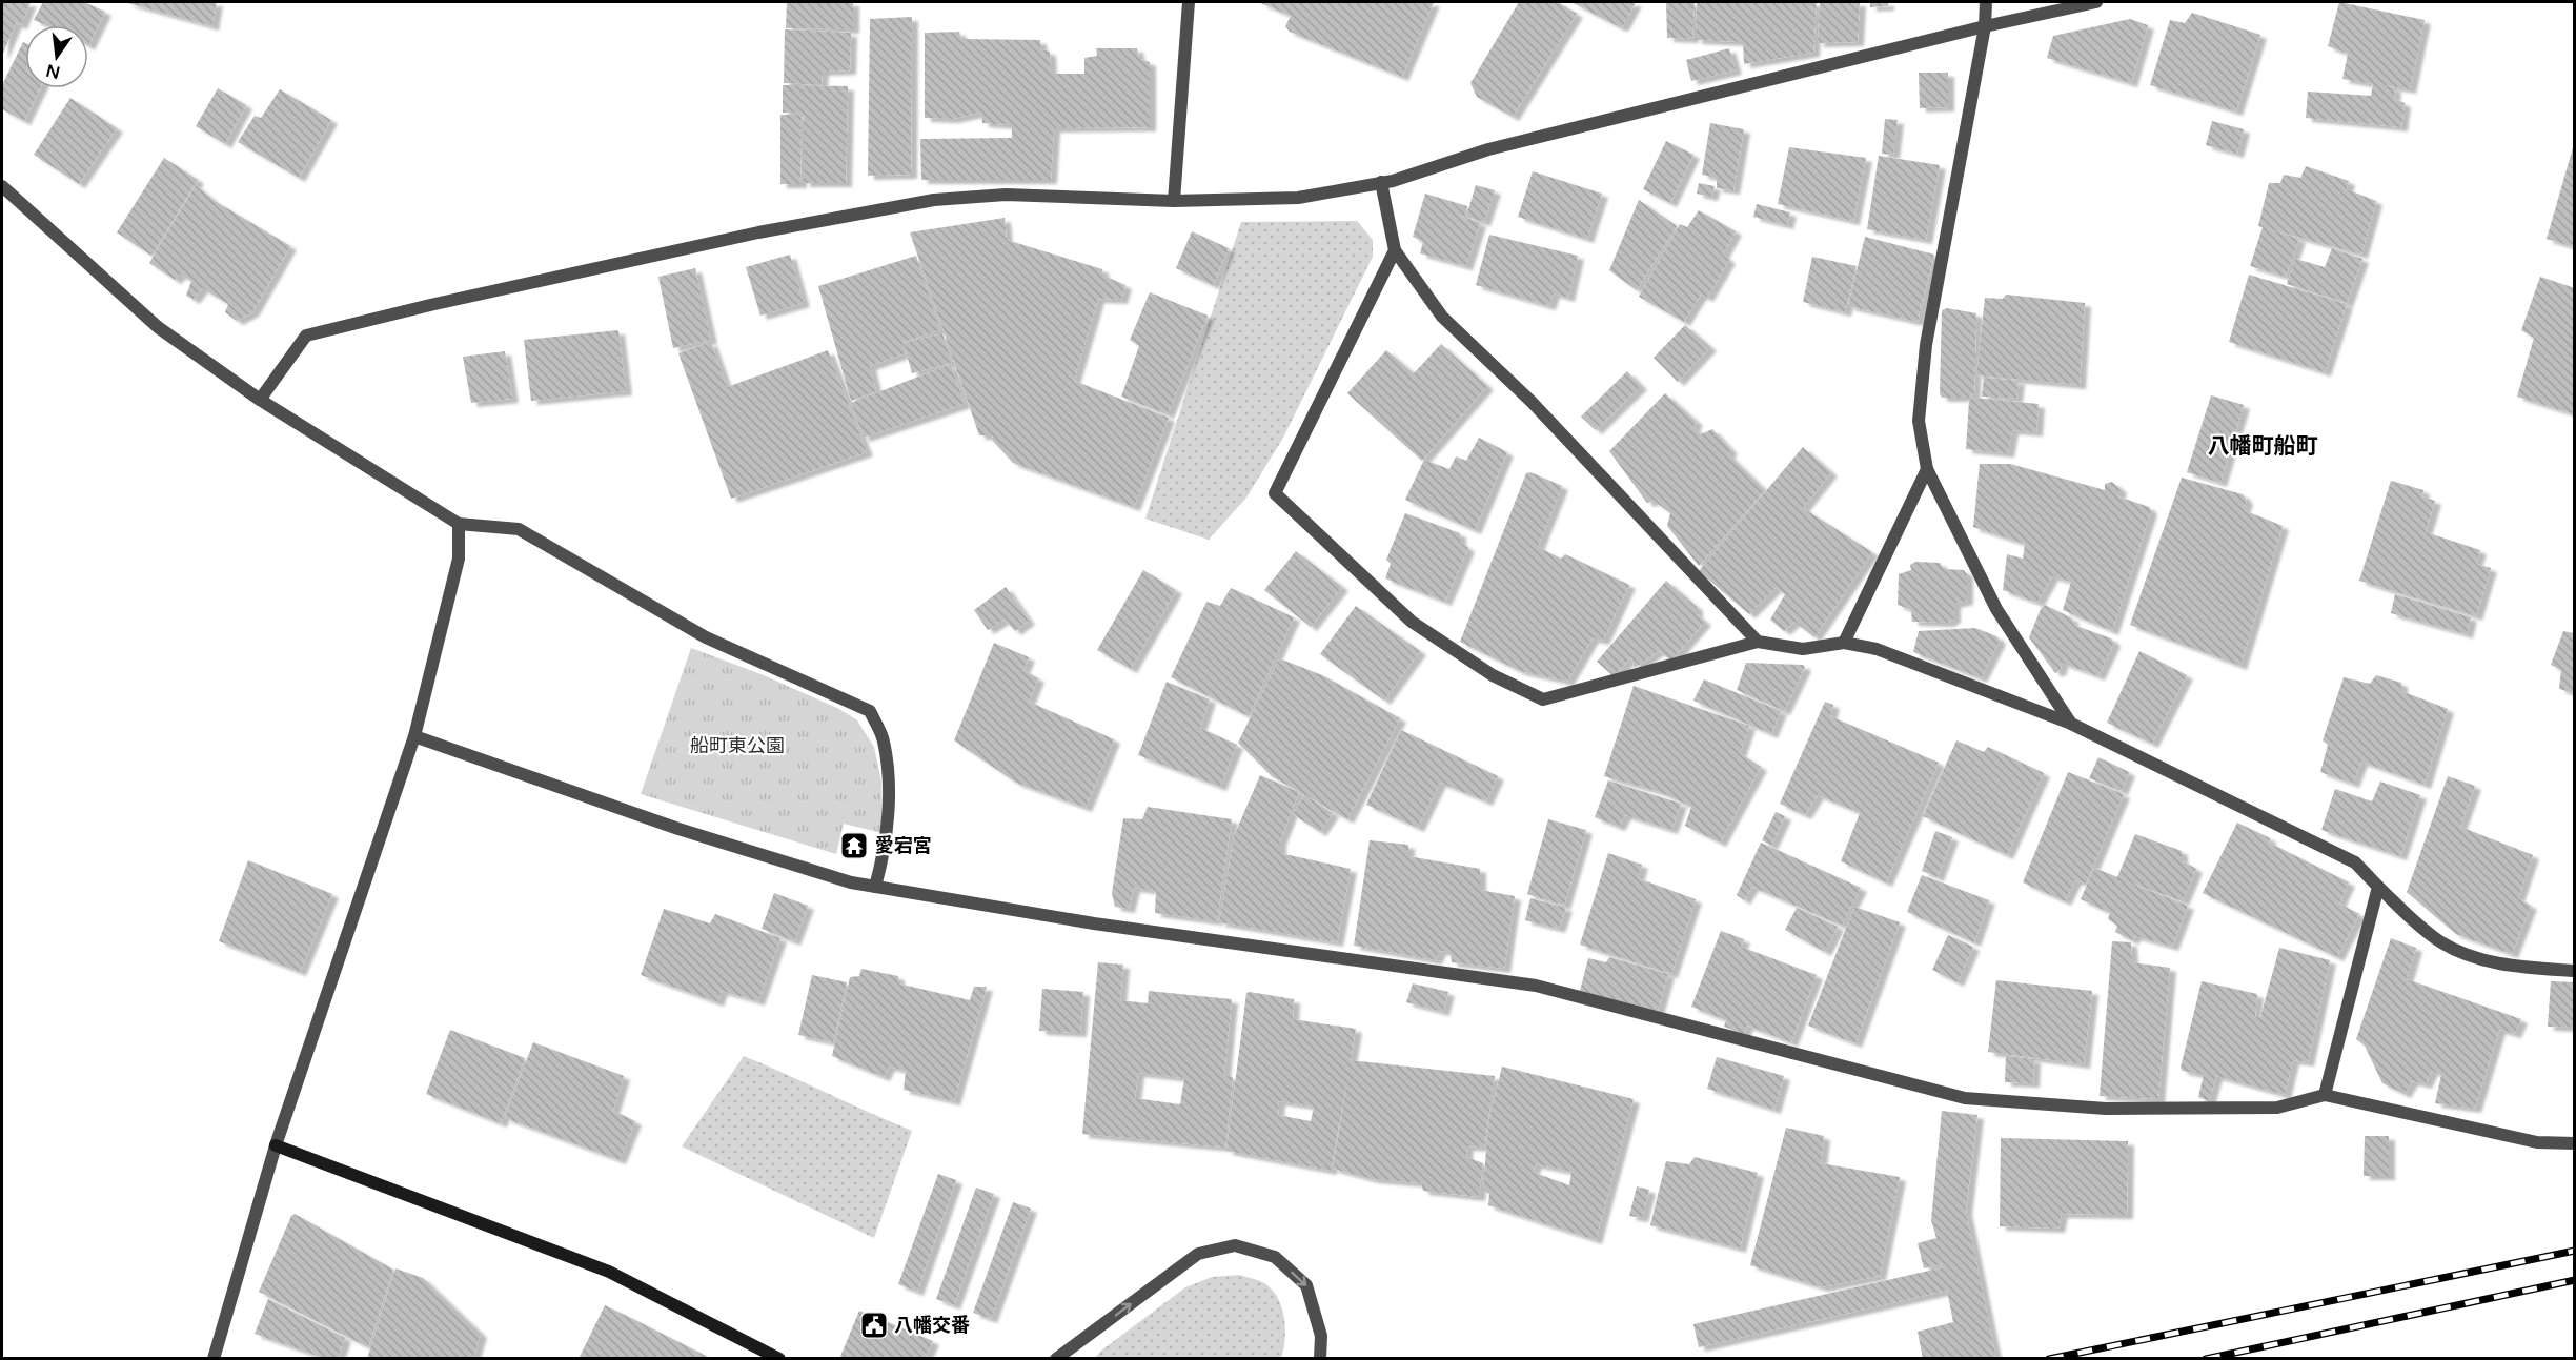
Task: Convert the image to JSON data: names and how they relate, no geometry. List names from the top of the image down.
{
  "districts": ["八幡町船町"],
  "parks": ["船町東公園"],
  "places": {
    "temple": ["愛宕宮"],
    "public building": ["八幡交番"]
  },
  "north": "bottom"
}
